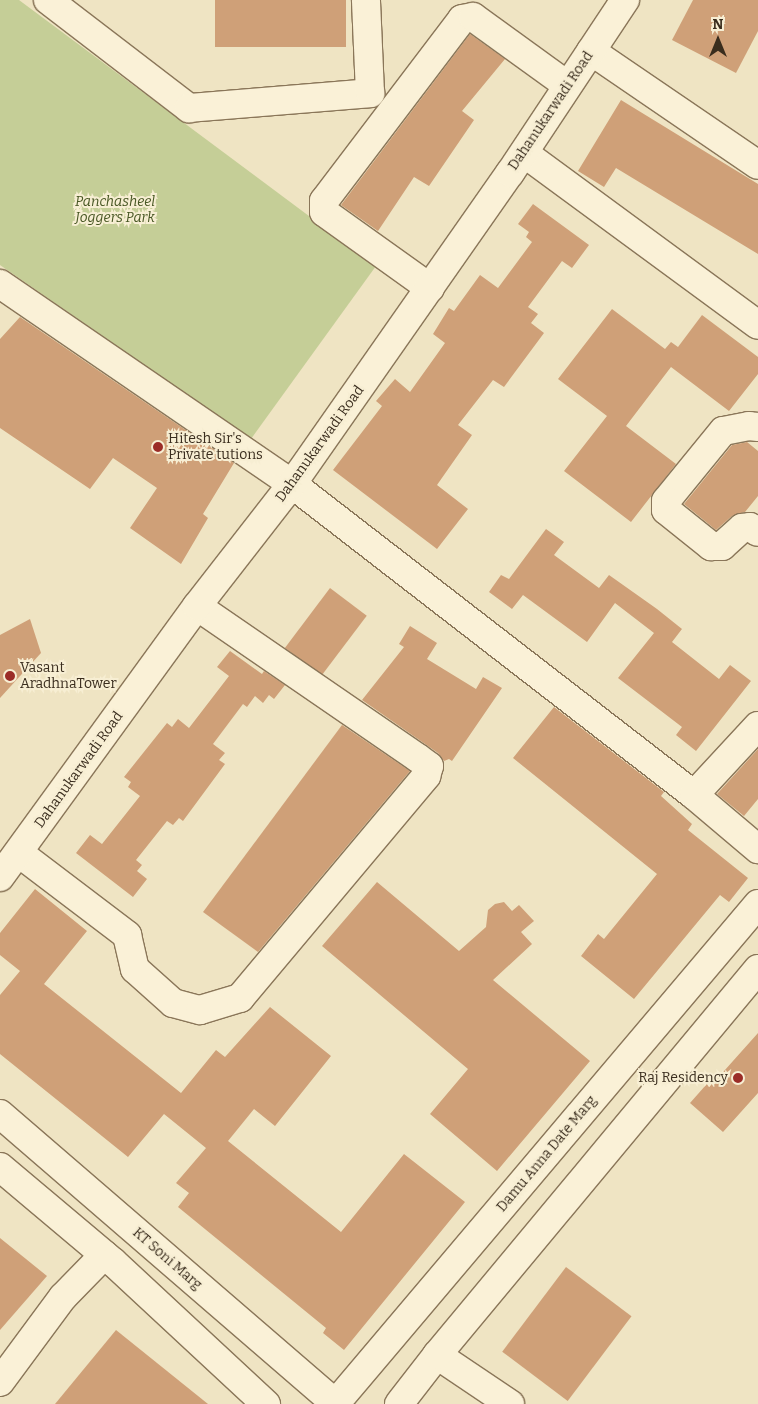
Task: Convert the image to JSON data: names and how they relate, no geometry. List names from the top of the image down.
{
  "streets": {
    "street": ["Dahanukarwadi Road", "Damu Anna Date Marg", "KT Soni Marg"]
  },
  "crossings": [
    ["Damu Anna Date Marg", "KT Soni Marg"]
  ],
  "parks": ["Panchasheel Joggers Park"],
  "places": ["Hitesh Sir's Private tutions", "Vasant AradhnaTower", "Raj Residency"],
  "north": "top"
}
